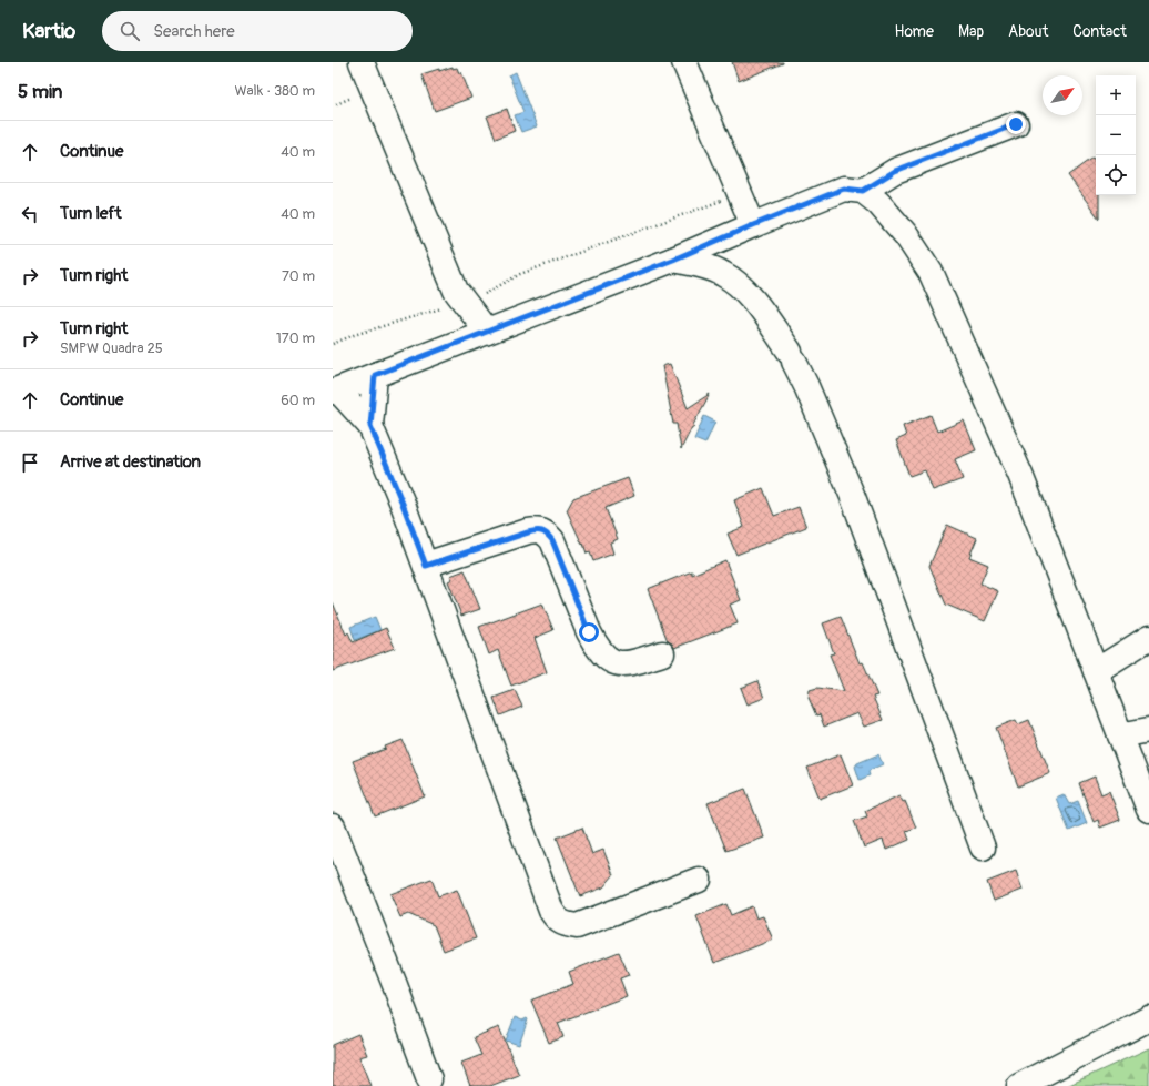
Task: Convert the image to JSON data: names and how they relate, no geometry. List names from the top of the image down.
{
  "north": "top right",
  "page": {
    "header": "Kartio",
    "search": "Search here",
    "nav": [
      "Home",
      "Map",
      "About",
      "Contact"
    ],
    "heading": ["5 min", "Walk · 380 m"],
    "map_buttons": ["+", "−"],
    "list": [
      ["Continue", "40 m"],
      ["Turn left", "40 m"],
      ["Turn right", "70 m"],
      ["Turn right", "SMPW Quadra 25", "170 m"],
      ["Continue", "60 m"],
      "Arrive at destination"
    ]
  }
}
